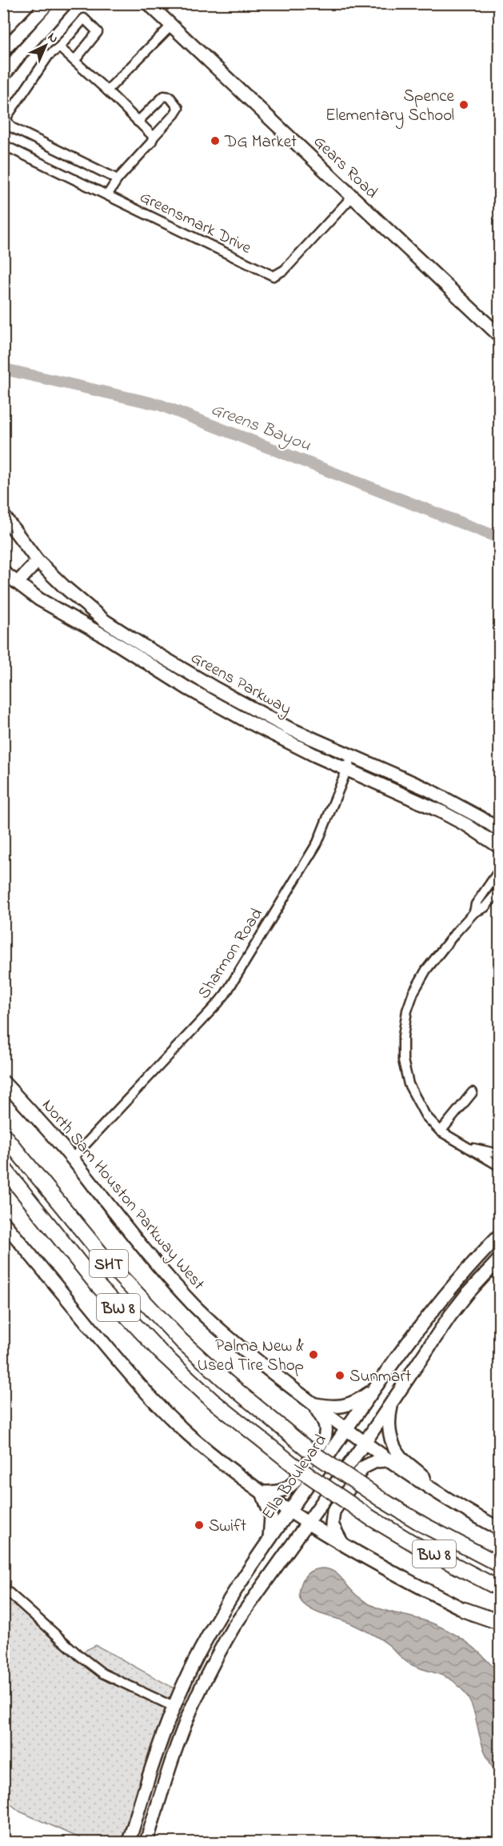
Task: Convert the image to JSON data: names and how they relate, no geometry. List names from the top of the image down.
{
  "streets": {
    "highway": ["SHT", "BW 8"],
    "main road": [
      "Gears Road",
      "Greens Parkway",
      "North Sam Houston Parkway West",
      "Ella Boulevard"
    ],
    "street": ["Greensmark Drive", "Sharmon Road"]
  },
  "crossings": [
    ["Gears Road", "Greensmark Drive"],
    ["Greens Parkway", "Sharmon Road"],
    ["Sharmon Road", "North Sam Houston Parkway West"],
    ["North Sam Houston Parkway West", "Ella Boulevard"]
  ],
  "water": ["Greens Bayou"],
  "places": [
    "Spence Elementary School",
    "DG Market",
    "Palma New & Used Tire Shop",
    "Sunmart",
    "Swift"
  ],
  "north": "top right"
}
